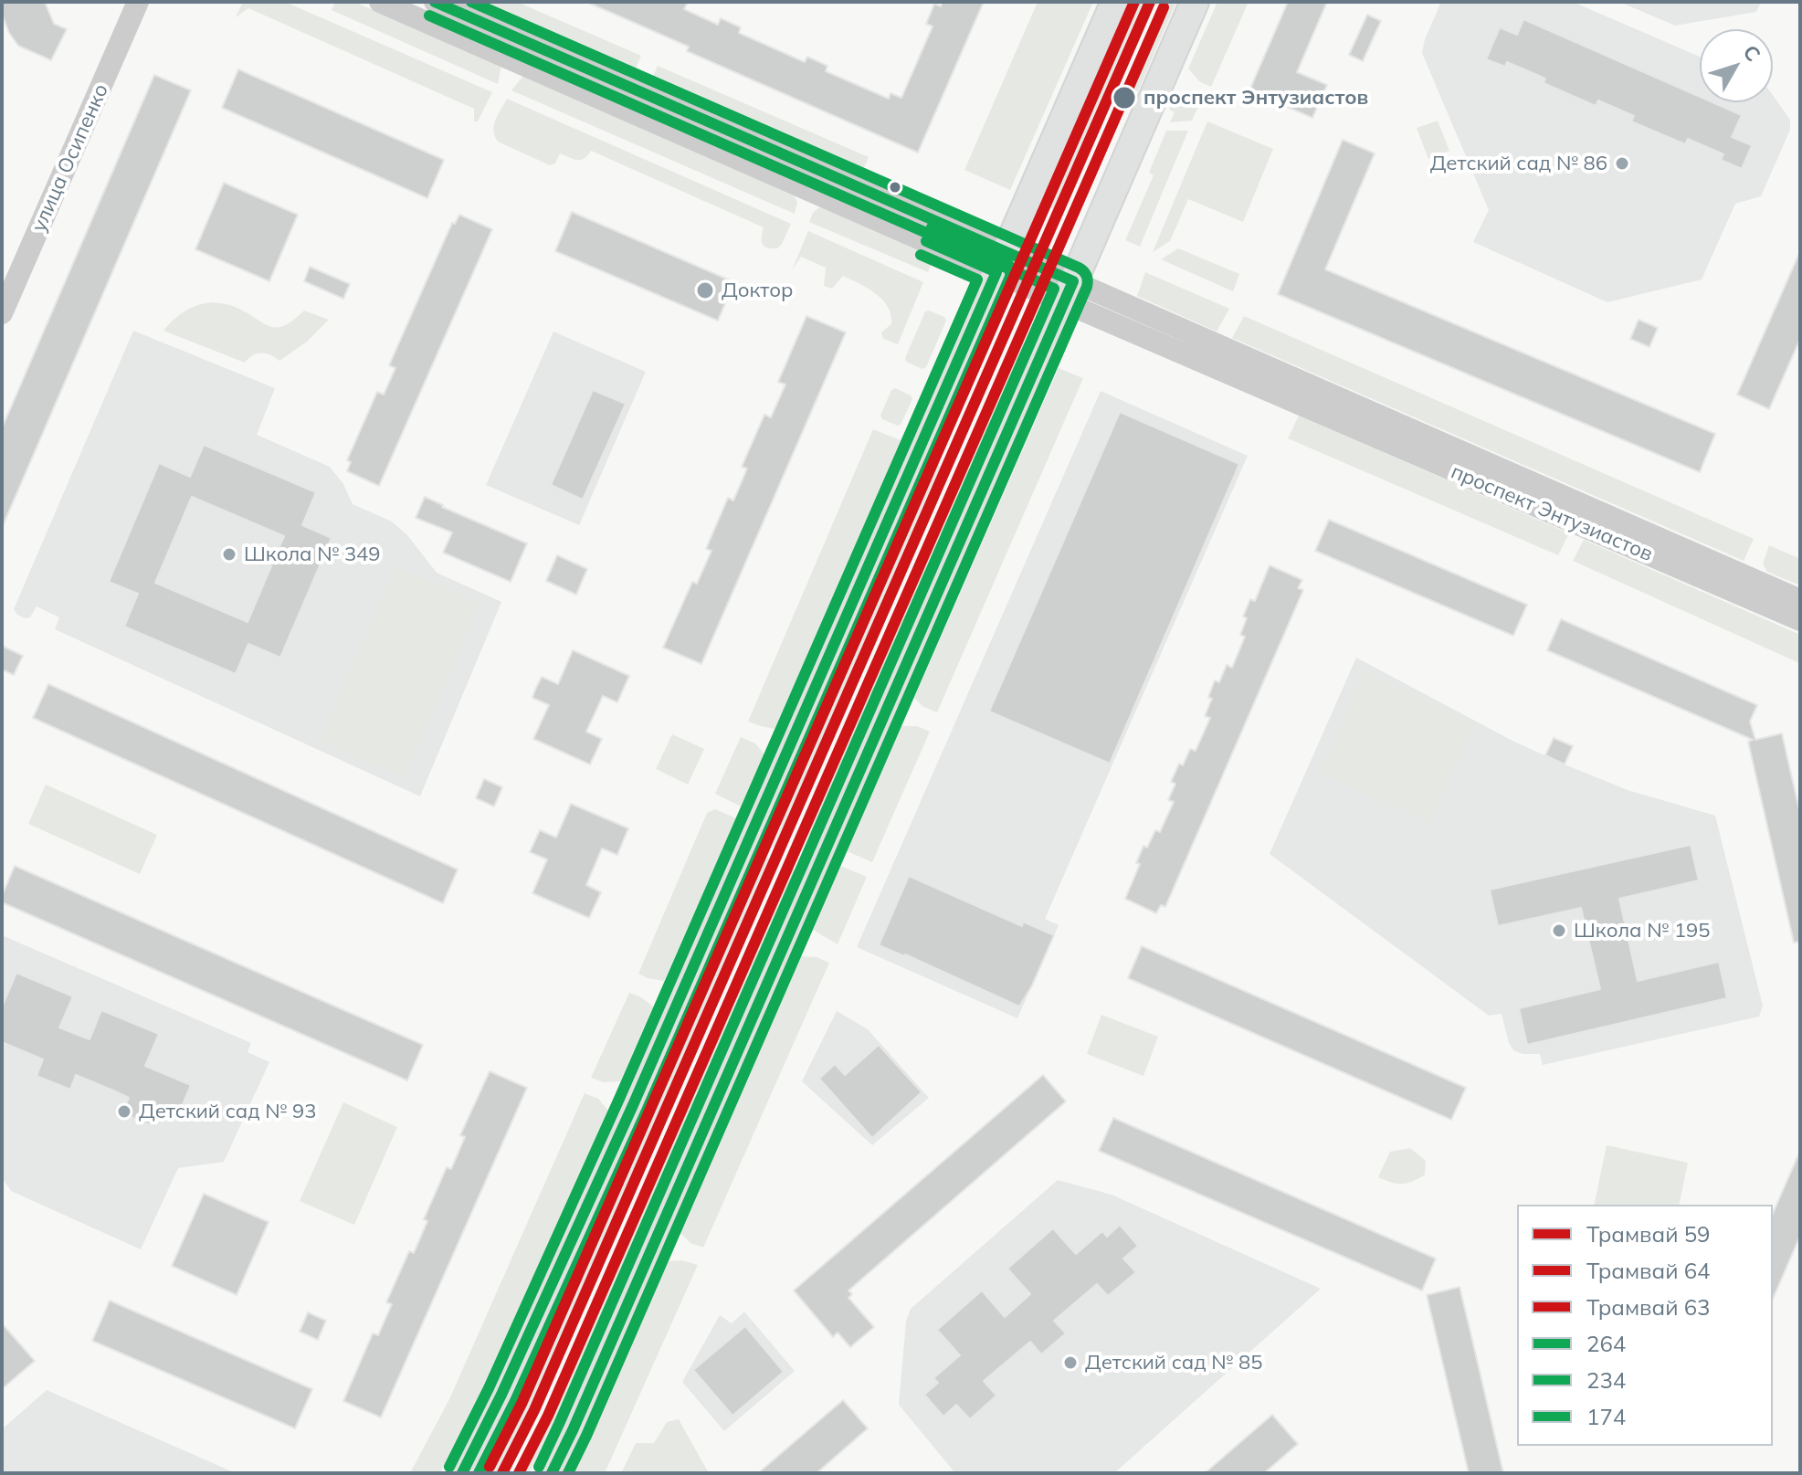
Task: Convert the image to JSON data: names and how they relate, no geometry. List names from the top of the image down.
{
  "streets": {
    "street": ["улица Осипенко", "проспект Энтузиастов"]
  },
  "places": [
    "проспект Энтузиастов",
    "Детский сад № 86",
    "Доктор",
    "Школа № 349",
    "Школа № 195",
    "Детский сад № 93",
    "Детский сад № 85"
  ],
  "lines": [
    "tram line 59",
    "tram line 63",
    "transit line 264",
    "transit line 174",
    "tram line 64",
    "transit line 234"
  ],
  "legend": [
    "Трамвай 59",
    "Трамвай 64",
    "Трамвай 63",
    "264",
    "234",
    "174"
  ],
  "north": "top right"
}
